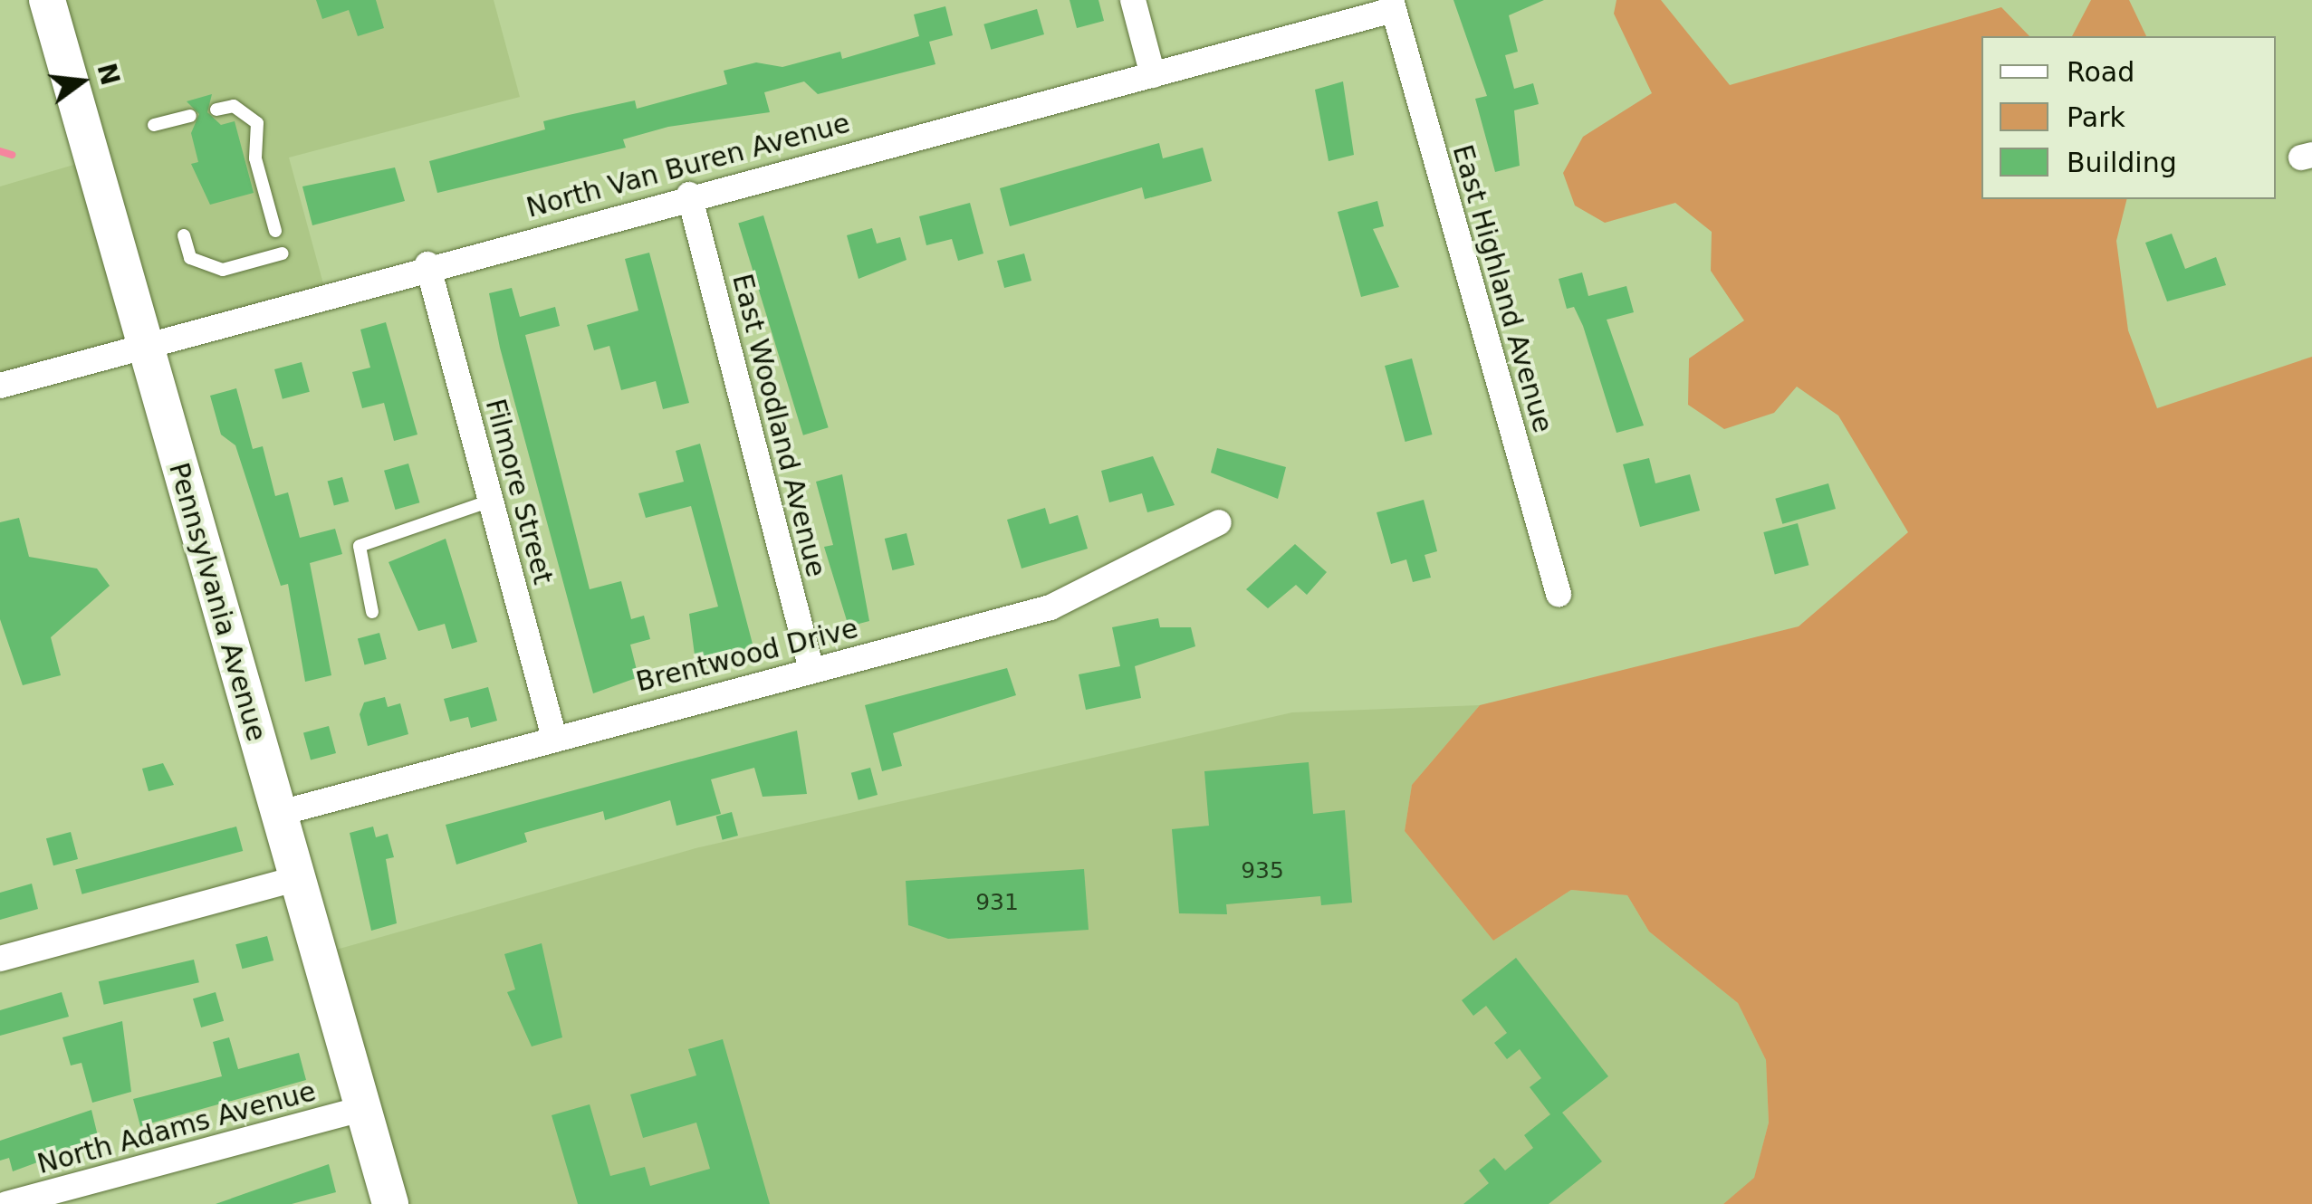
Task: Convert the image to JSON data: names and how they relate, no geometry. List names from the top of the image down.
{
  "streets": {
    "main road": ["Pennsylvania Avenue"],
    "street": [
      "North Van Buren Avenue",
      "East Highland Avenue",
      "East Woodland Avenue",
      "Filmore Street",
      "Brentwood Drive",
      "North Adams Avenue"
    ]
  },
  "crossings": [
    ["North Van Buren Avenue", "East Highland Avenue"],
    ["North Van Buren Avenue", "East Woodland Avenue"],
    ["North Van Buren Avenue", "Filmore Street"],
    ["North Van Buren Avenue", "Pennsylvania Avenue"],
    ["East Woodland Avenue", "Brentwood Drive"],
    ["Filmore Street", "Brentwood Drive"],
    ["Pennsylvania Avenue", "Brentwood Drive"],
    ["Pennsylvania Avenue", "North Adams Avenue"]
  ],
  "house_numbers": ["935", "931"],
  "legend": ["Road", "Park", "Building"],
  "north": "right"
}
